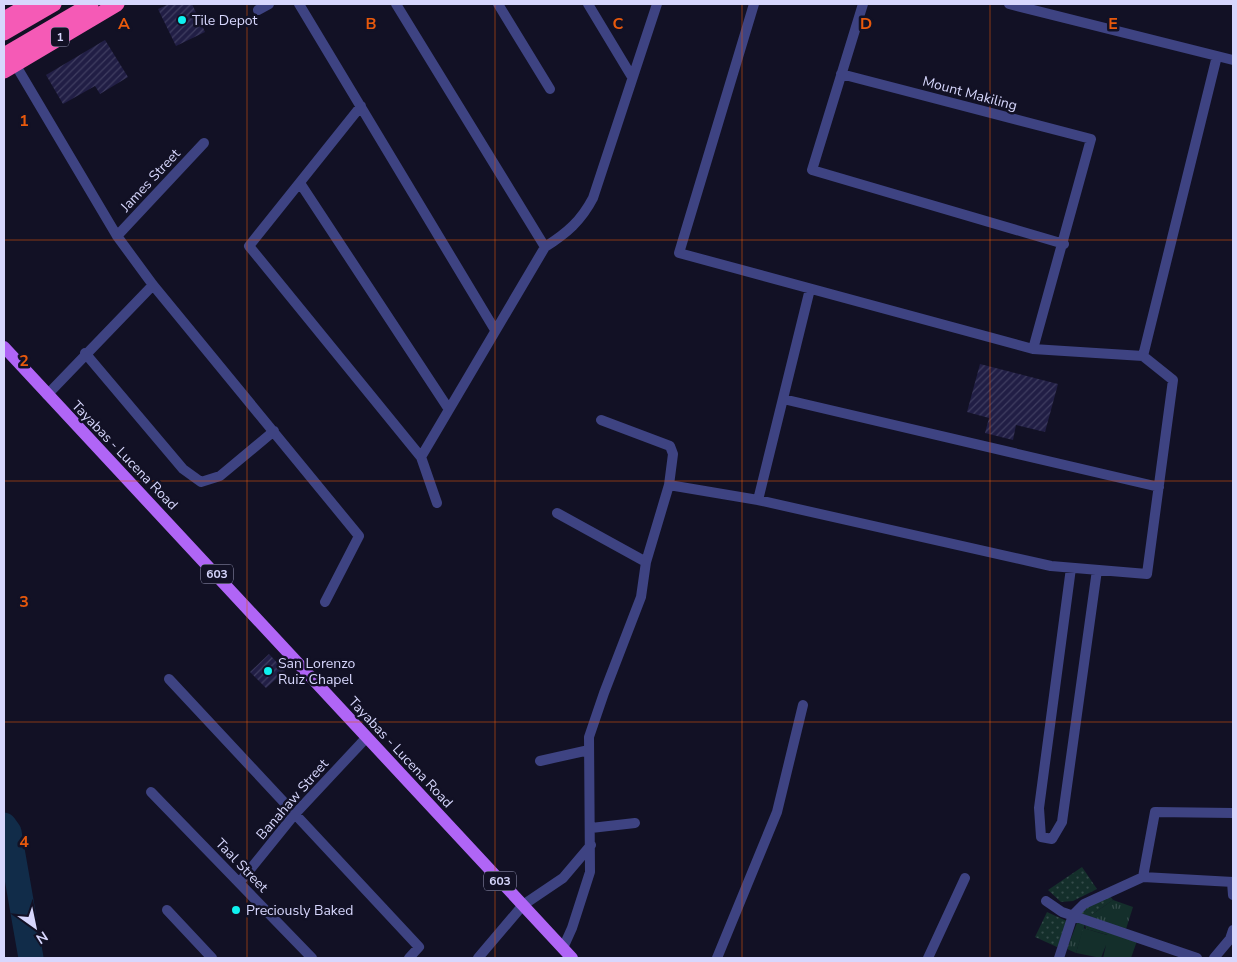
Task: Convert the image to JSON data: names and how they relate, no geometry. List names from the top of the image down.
{
  "streets": {
    "highway": ["1"],
    "main road": ["Tayabas - Lucena Road", "603"],
    "street": [
      "Mount Makiling",
      "James Street",
      "Banahaw Street",
      "Taal Street"
    ]
  },
  "crossings": [
    ["Tayabas - Lucena Road", "Banahaw Street"],
    ["Banahaw Street", "Taal Street"]
  ],
  "places": ["Tile Depot", "San Lorenzo Ruiz Chapel", "Preciously Baked"],
  "north": "bottom right",
  "grid": {
    "columns": [
      "A",
      "B",
      "C",
      "D",
      "E"
    ],
    "rows": [
      "1",
      "2",
      "3",
      "4"
    ]
  }
}
